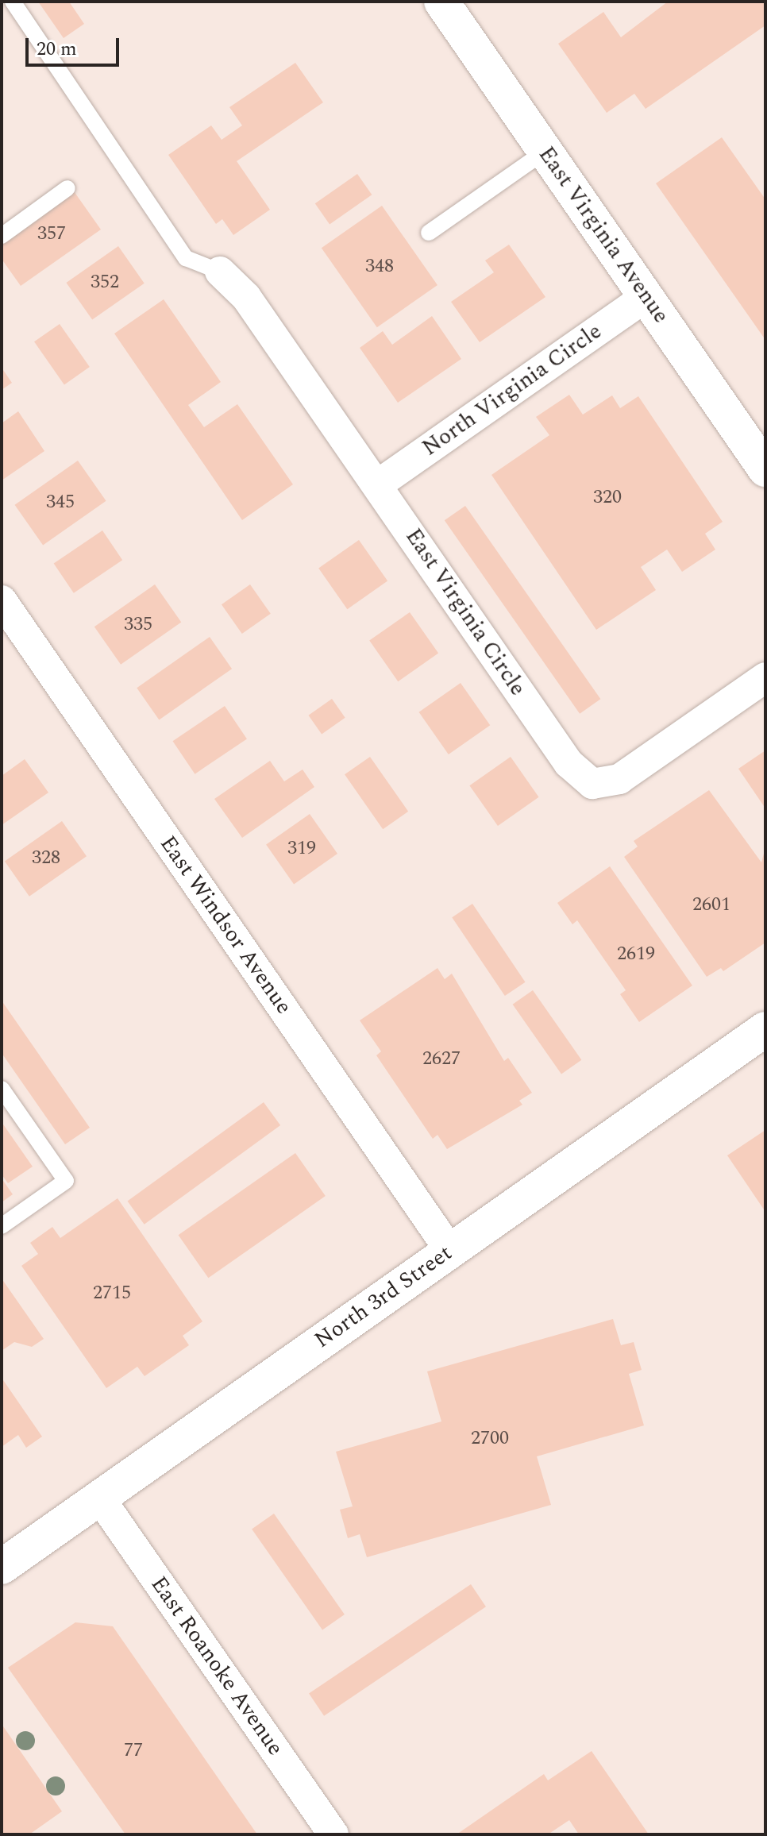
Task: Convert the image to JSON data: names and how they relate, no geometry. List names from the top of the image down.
{
  "streets": {
    "street": [
      "East Virginia Avenue",
      "North Virginia Circle",
      "East Virginia Circle",
      "East Windsor Avenue",
      "North 3rd Street",
      "East Roanoke Avenue"
    ]
  },
  "crossings": [
    ["East Virginia Avenue", "North Virginia Circle"],
    ["North Virginia Circle", "East Virginia Circle"],
    ["East Windsor Avenue", "North 3rd Street"],
    ["North 3rd Street", "East Roanoke Avenue"]
  ],
  "house_numbers": [
    "357",
    "348",
    "352",
    "320",
    "345",
    "335",
    "319",
    "328",
    "2601",
    "2619",
    "2627",
    "2715",
    "2700",
    "77"
  ],
  "scale_bar": "20 m"
}
